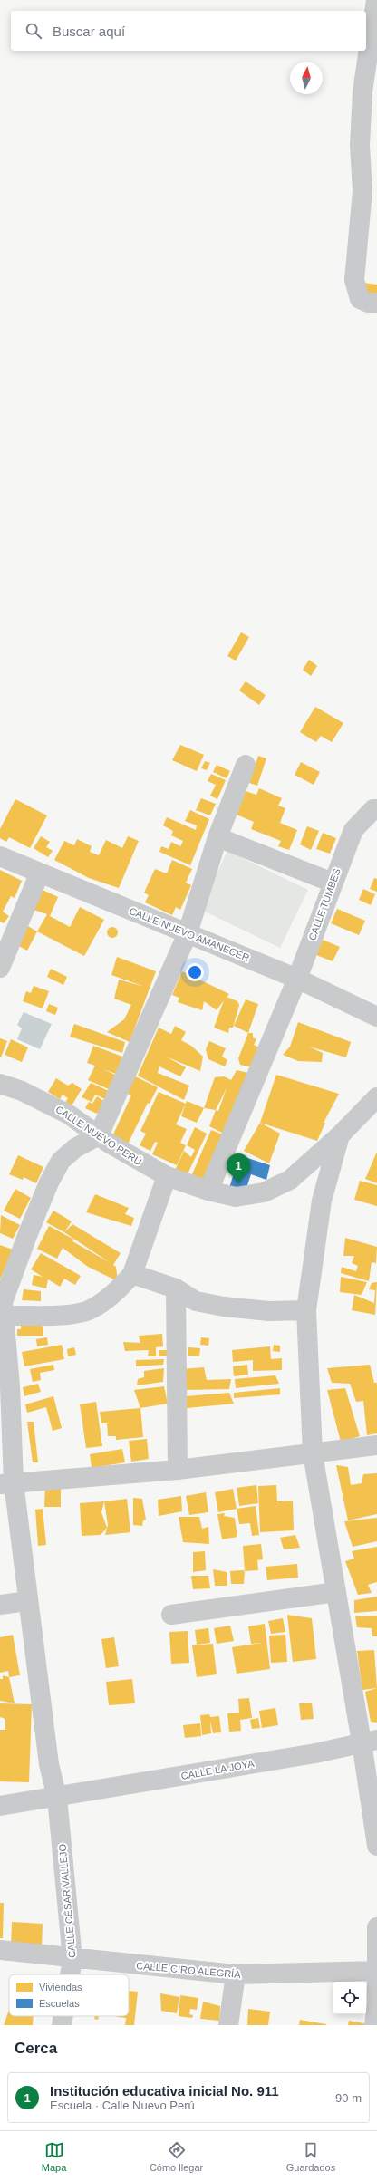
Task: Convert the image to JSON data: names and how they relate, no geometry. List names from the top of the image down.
{
  "streets": {
    "street": [
      "CALLE TUMBES",
      "CALLE NUEVO AMANECER",
      "CALLE NUEVO PERÚ",
      "CALLE LA JOYA",
      "CALLE CÉSAR VALLEJO",
      "CALLE CIRO ALEGRÍA"
    ]
  },
  "crossings": [
    ["CALLE TUMBES", "CALLE NUEVO AMANECER"],
    ["CALLE TUMBES", "CALLE NUEVO PERÚ"],
    ["CALLE LA JOYA", "CALLE CÉSAR VALLEJO"],
    ["CALLE CÉSAR VALLEJO", "CALLE CIRO ALEGRÍA"]
  ],
  "legend": ["Viviendas", "Escuelas"],
  "north": "top",
  "page": {
    "search": "Buscar aquí",
    "pins": "1",
    "heading": "Cerca",
    "list": [
      {
        "mark": "1",
        "name": "Institución educativa inicial No. 911",
        "note": "Escuela · Calle Nuevo Perú",
        "value": "90 m"
      }
    ],
    "nav": ["Mapa", "Cómo llegar", "Guardados"]
  }
}
